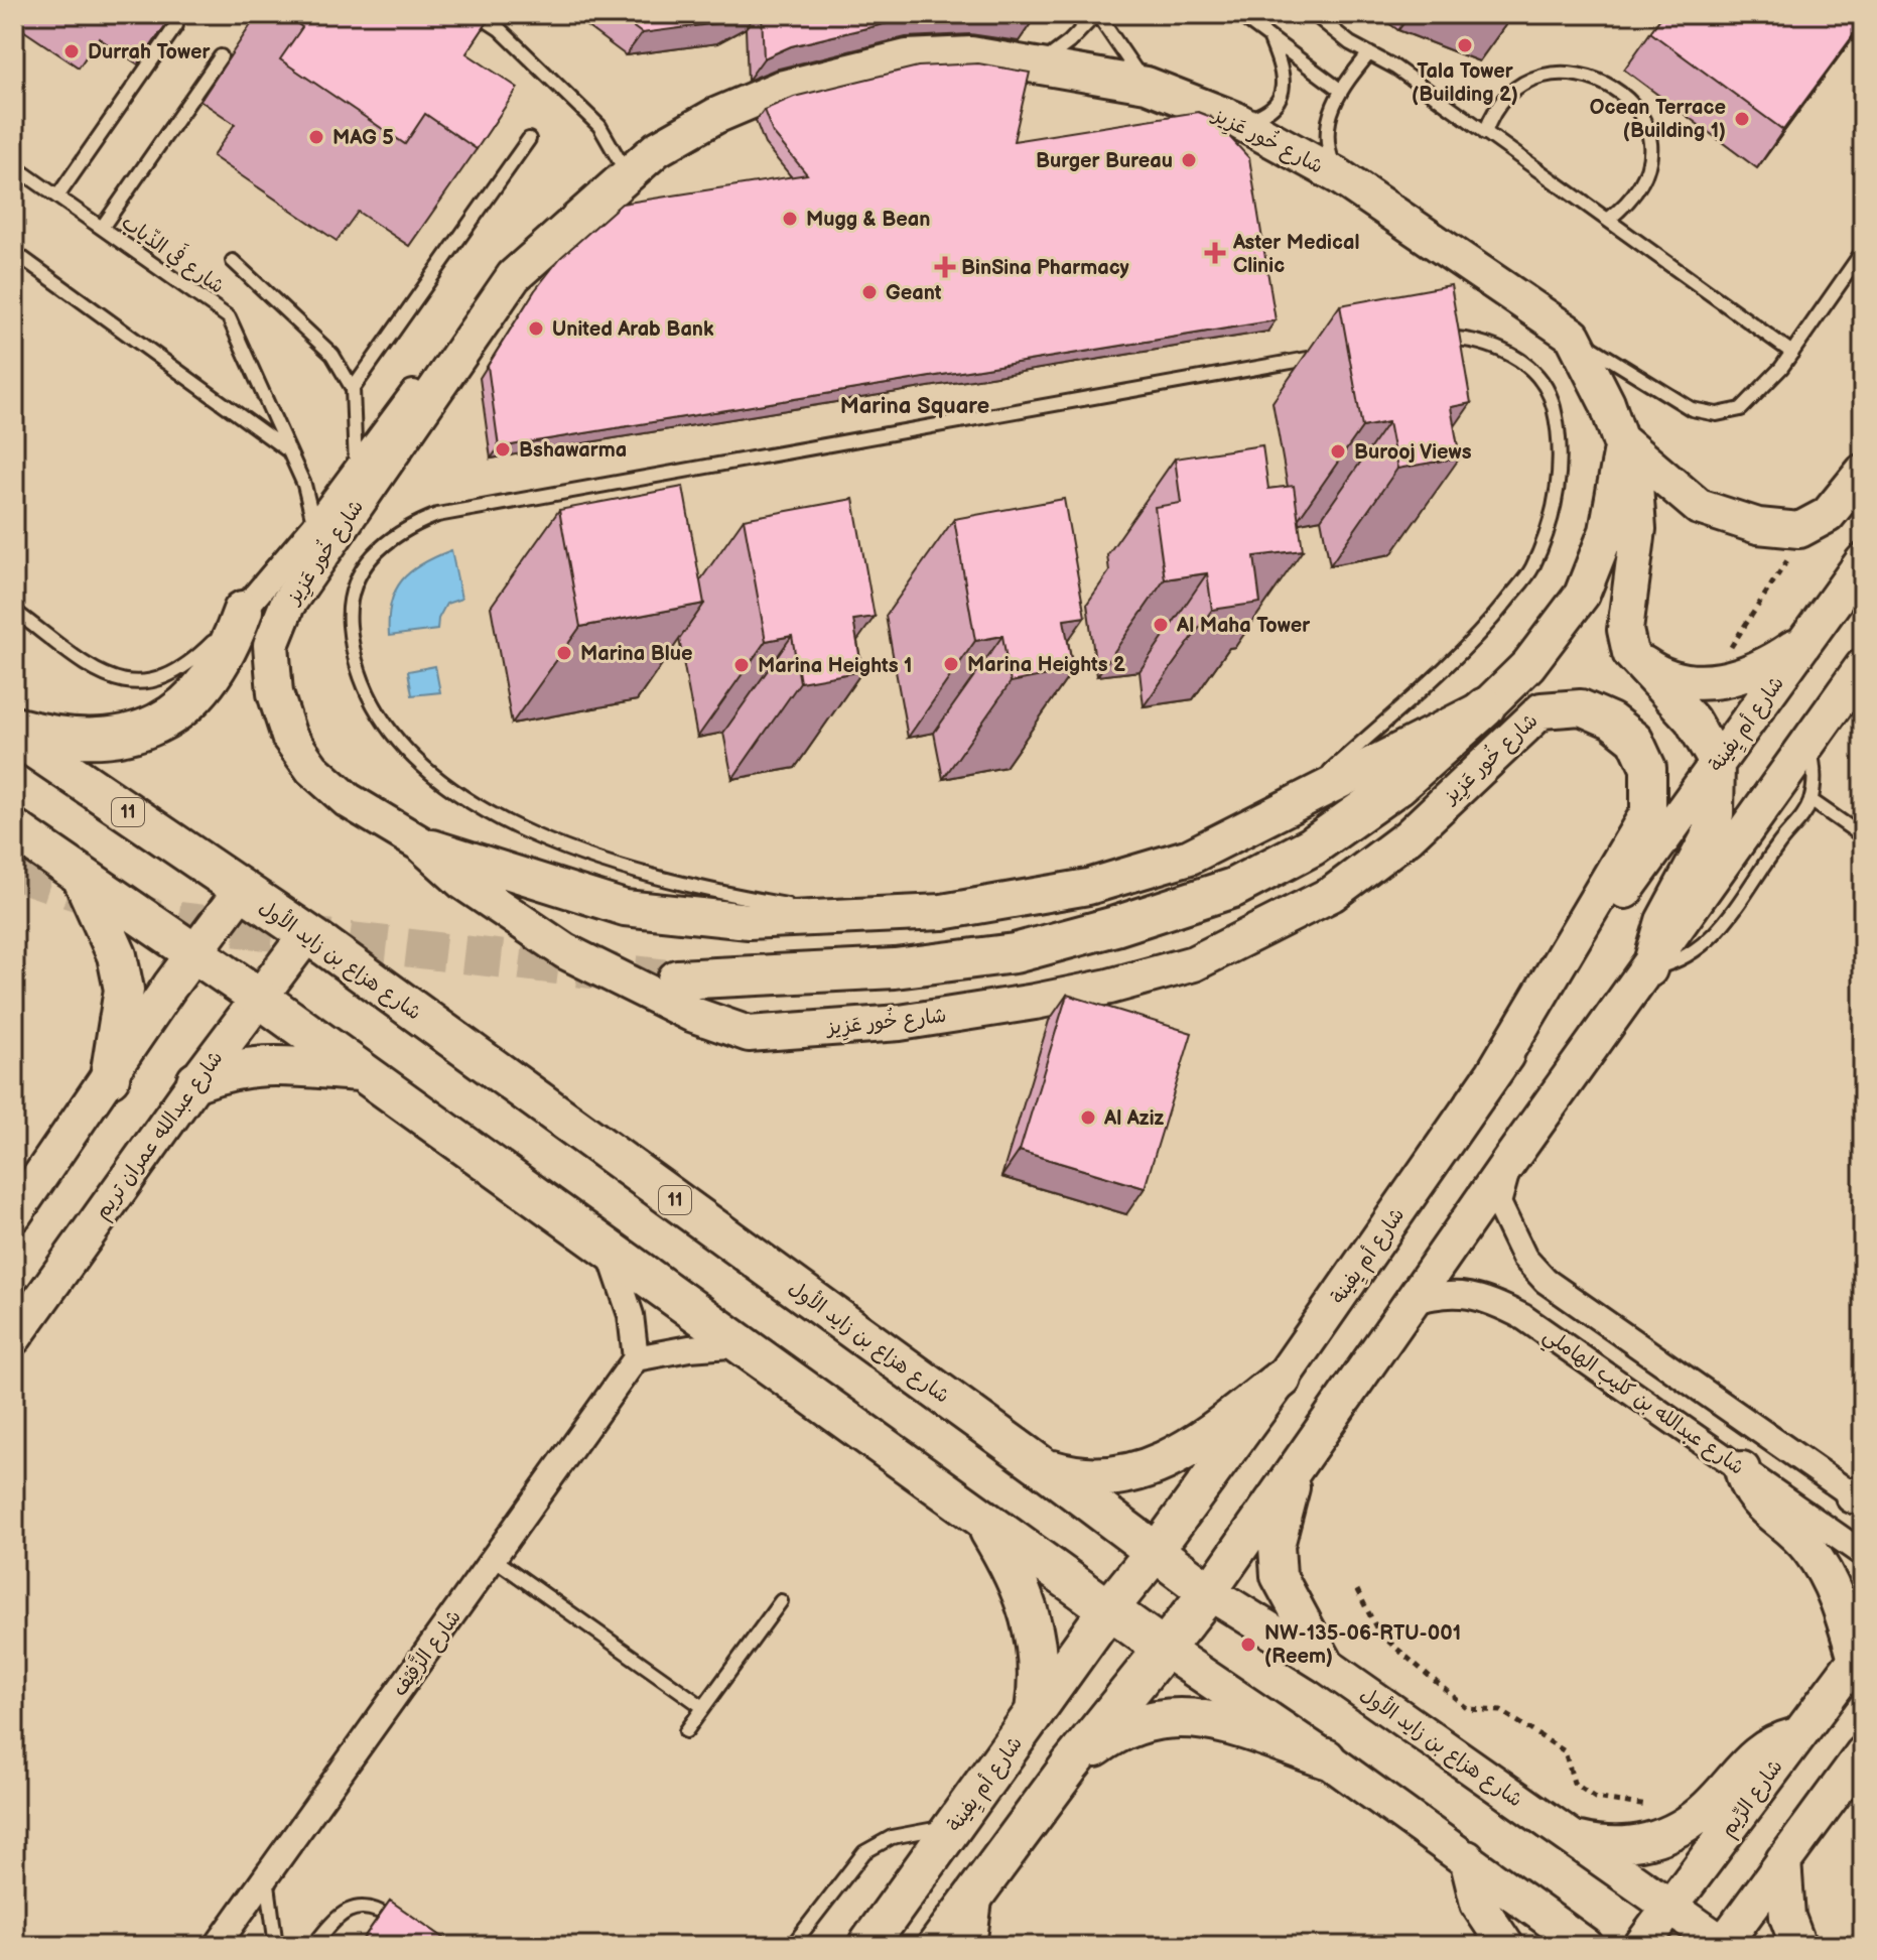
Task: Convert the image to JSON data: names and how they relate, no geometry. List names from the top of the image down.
{
  "streets": {
    "main road": [
      "شارع خُور عَزِيز",
      "شارع أم يِفينة",
      "11",
      "شارع هزاع بن زايد الأول",
      "شارع عبدالله عمران تريم",
      "شارع الرِّيم"
    ],
    "street": ["شارع عبدالله بن كليب الهاملي", "شارع الزَّفِيْف"],
    "lane": ["شارع فَي الذّياب"]
  },
  "crossings": [
    ["شارع خُور عَزِيز", "شارع فَي الذّياب"],
    ["شارع خُور عَزِيز", "شارع أم يِفينة"],
    ["شارع أم يِفينة", "شارع هزاع بن زايد الأول"],
    ["شارع هزاع بن زايد الأول", "شارع عبدالله عمران تريم"],
    ["شارع هزاع بن زايد الأول", "شارع الرِّيم"]
  ],
  "districts": ["Marina Square"],
  "places": {
    "other": [
      "Tala Tower (Building 2)",
      "Durrah Tower",
      "Ocean Terrace (Building 1)",
      "MAG 5",
      "Burger Bureau",
      "Mugg & Bean",
      "Geant",
      "United Arab Bank",
      "Bshawarma",
      "Burooj Views",
      "Al Maha Tower",
      "Marina Blue",
      "Marina Heights 2",
      "Marina Heights 1",
      "Al Aziz",
      "NW-135-06-RTU-001 (Reem)"
    ],
    "health": ["Aster Medical Clinic", "BinSina Pharmacy"]
  }
}
